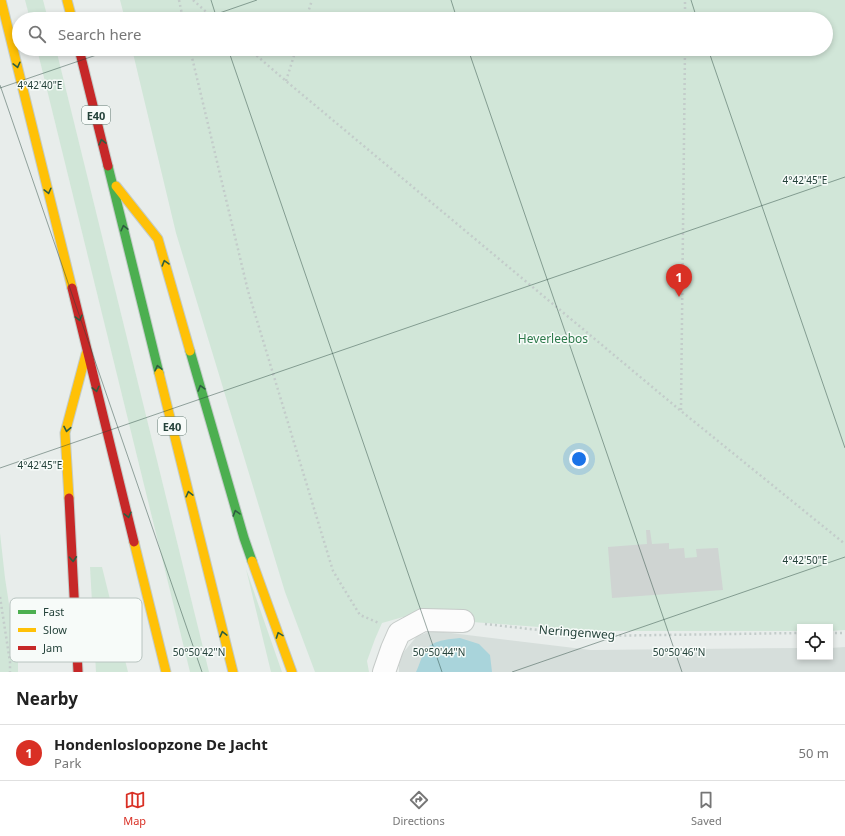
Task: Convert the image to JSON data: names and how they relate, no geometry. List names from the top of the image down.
{
  "streets": {
    "highway": ["E40"],
    "path": ["Neringenweg"]
  },
  "parks": ["Heverleebos"],
  "legend": ["Fast", "Slow", "Jam"],
  "page": {
    "search": "Search here",
    "pins": "1",
    "heading": "Nearby",
    "list": [
      {
        "mark": "1",
        "name": "Hondenlosloopzone De Jacht",
        "note": "Park",
        "value": "50 m"
      }
    ],
    "nav": ["Map", "Directions", "Saved"]
  },
  "coordinates": [
    "4°42'40\"E",
    "4°42'45\"E",
    "4°42'50\"E",
    "50°50'42\"N",
    "50°50'44\"N",
    "50°50'46\"N"
  ]
}
